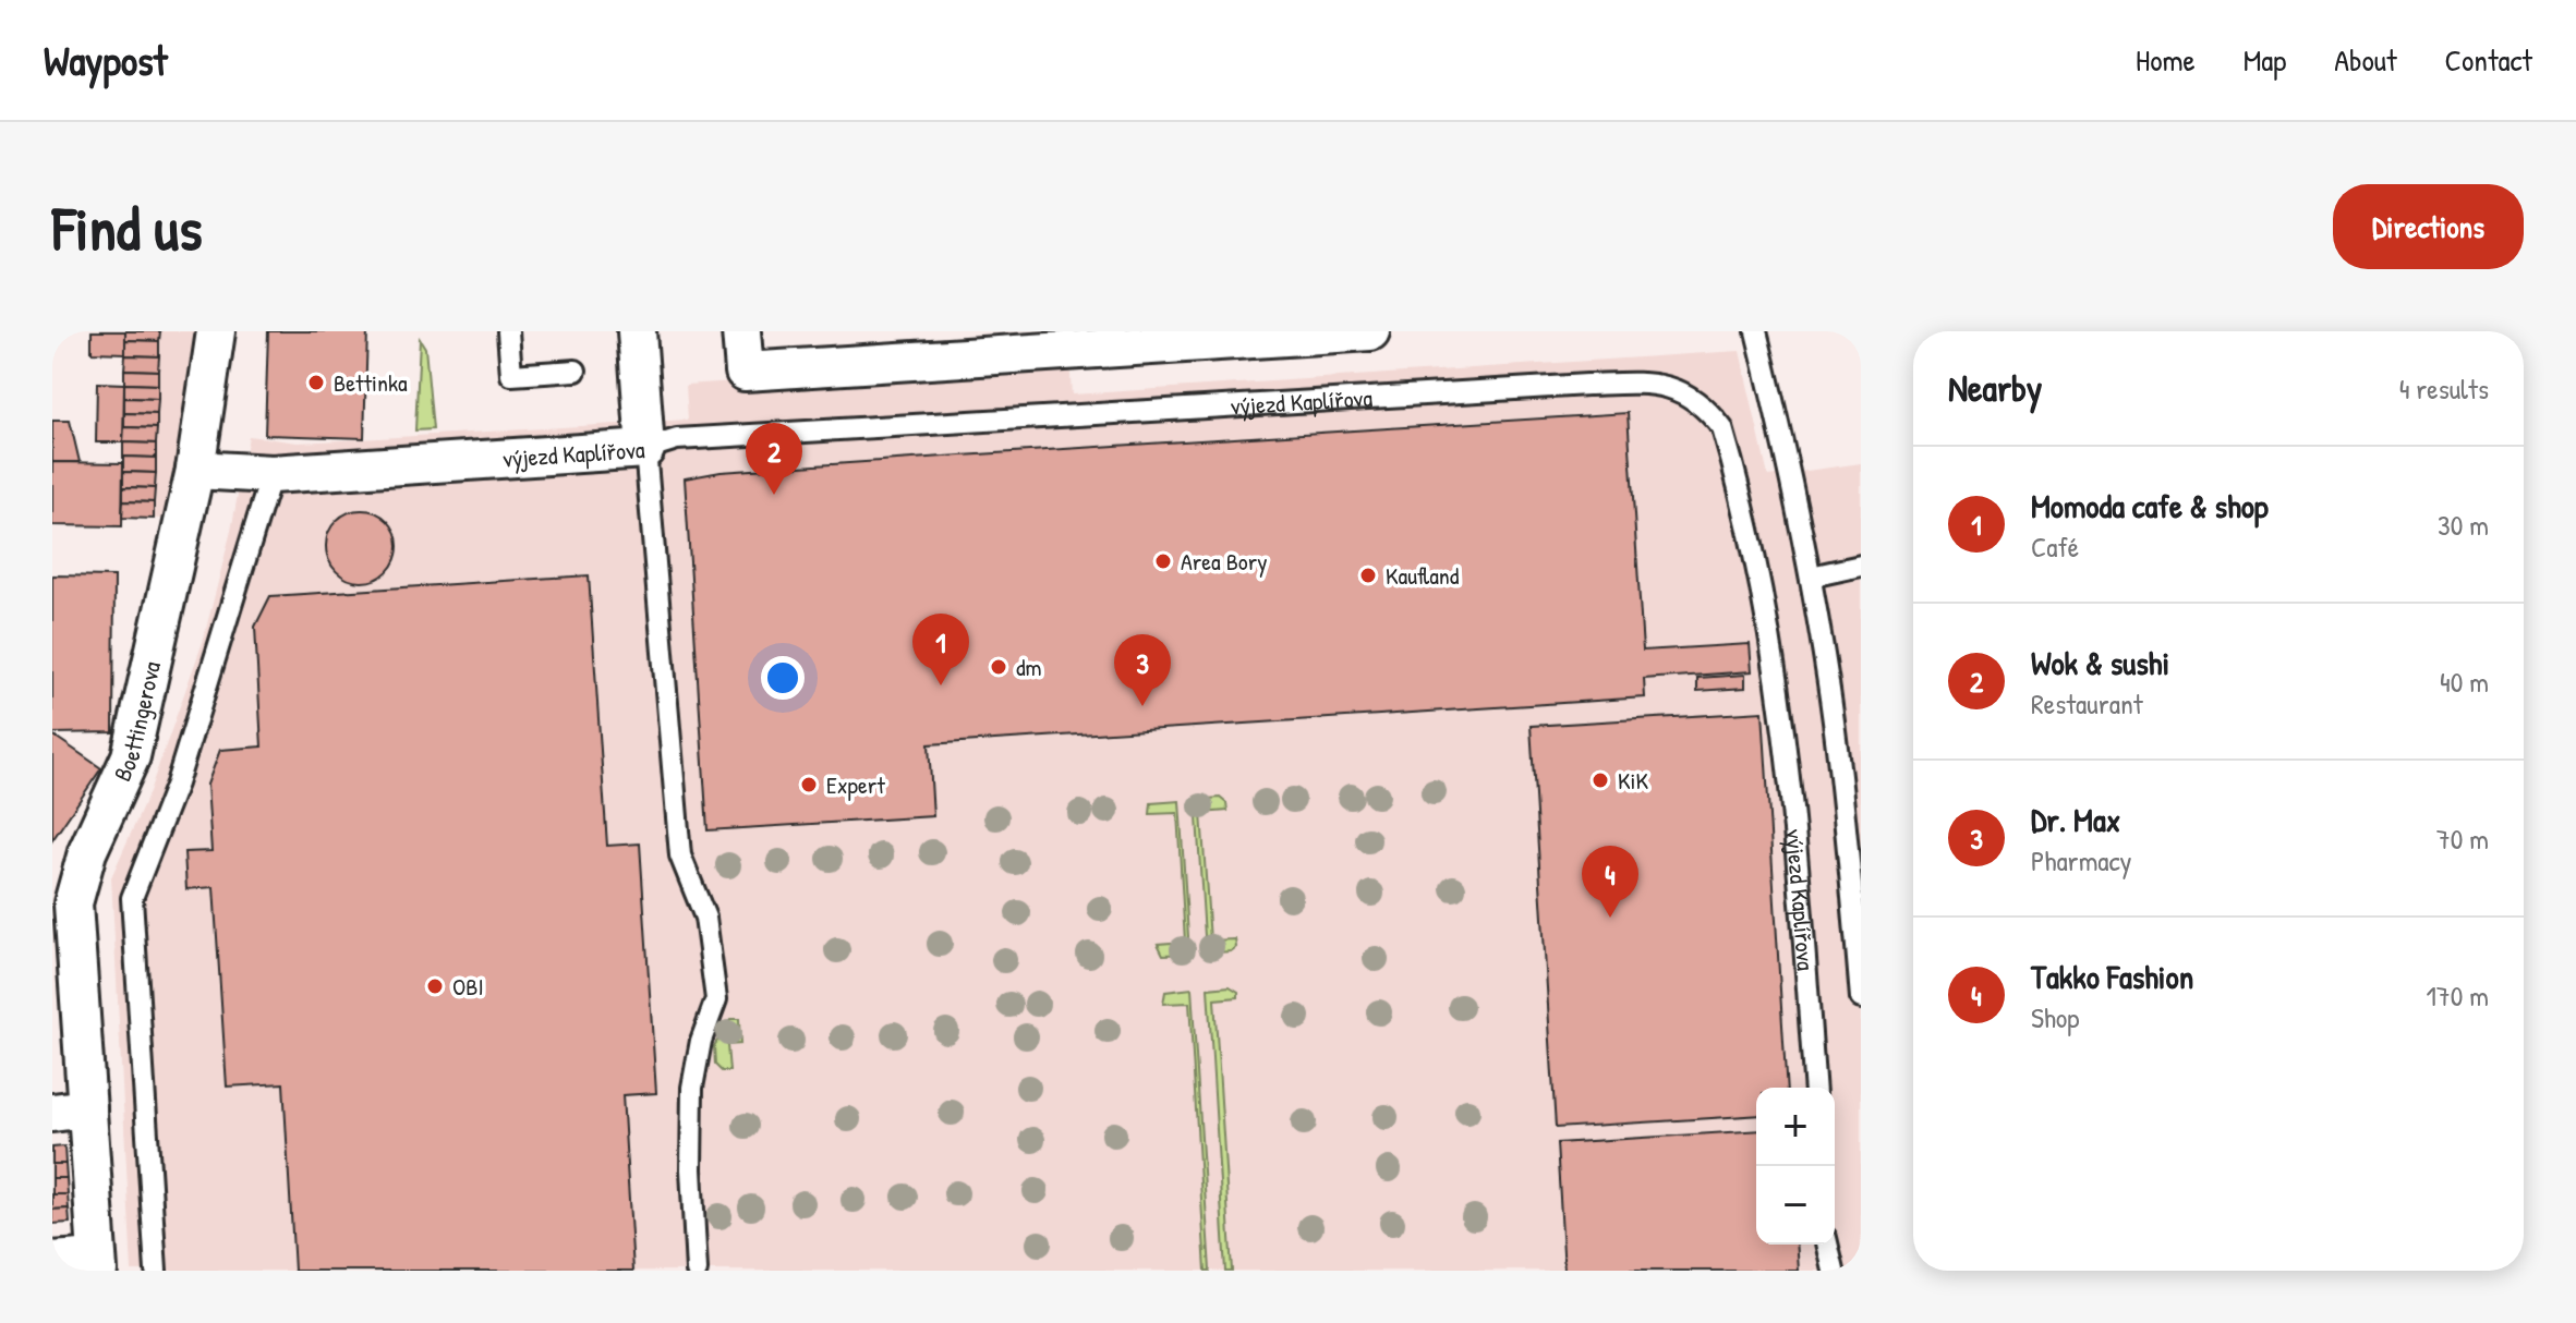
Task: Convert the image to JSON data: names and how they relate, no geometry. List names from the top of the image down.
{
  "streets": {
    "street": ["výjezd Kaplířova", "Boettingerova"]
  },
  "crossings": [
    ["výjezd Kaplířova", "Boettingerova"]
  ],
  "places": [
    "Bettinka",
    "Area Bory",
    "Kaufland",
    "dm",
    "KiK",
    "Expert",
    "OBI"
  ],
  "page": {
    "header": "Waypost",
    "nav": [
      "Home",
      "Map",
      "About",
      "Contact"
    ],
    "buttons": "Directions",
    "title": "Find us",
    "heading": ["Nearby", "4 results"],
    "pins": [
      "2",
      "1",
      "3",
      "4"
    ],
    "list": [
      {
        "mark": "1",
        "name": "Momoda cafe & shop",
        "note": "Café",
        "value": "30 m"
      },
      {
        "mark": "2",
        "name": "Wok & sushi",
        "note": "Restaurant",
        "value": "40 m"
      },
      {
        "mark": "3",
        "name": "Dr. Max",
        "note": "Pharmacy",
        "value": "70 m"
      },
      {
        "mark": "4",
        "name": "Takko Fashion",
        "note": "Shop",
        "value": "170 m"
      }
    ],
    "map_buttons": ["+", "−"]
  }
}
